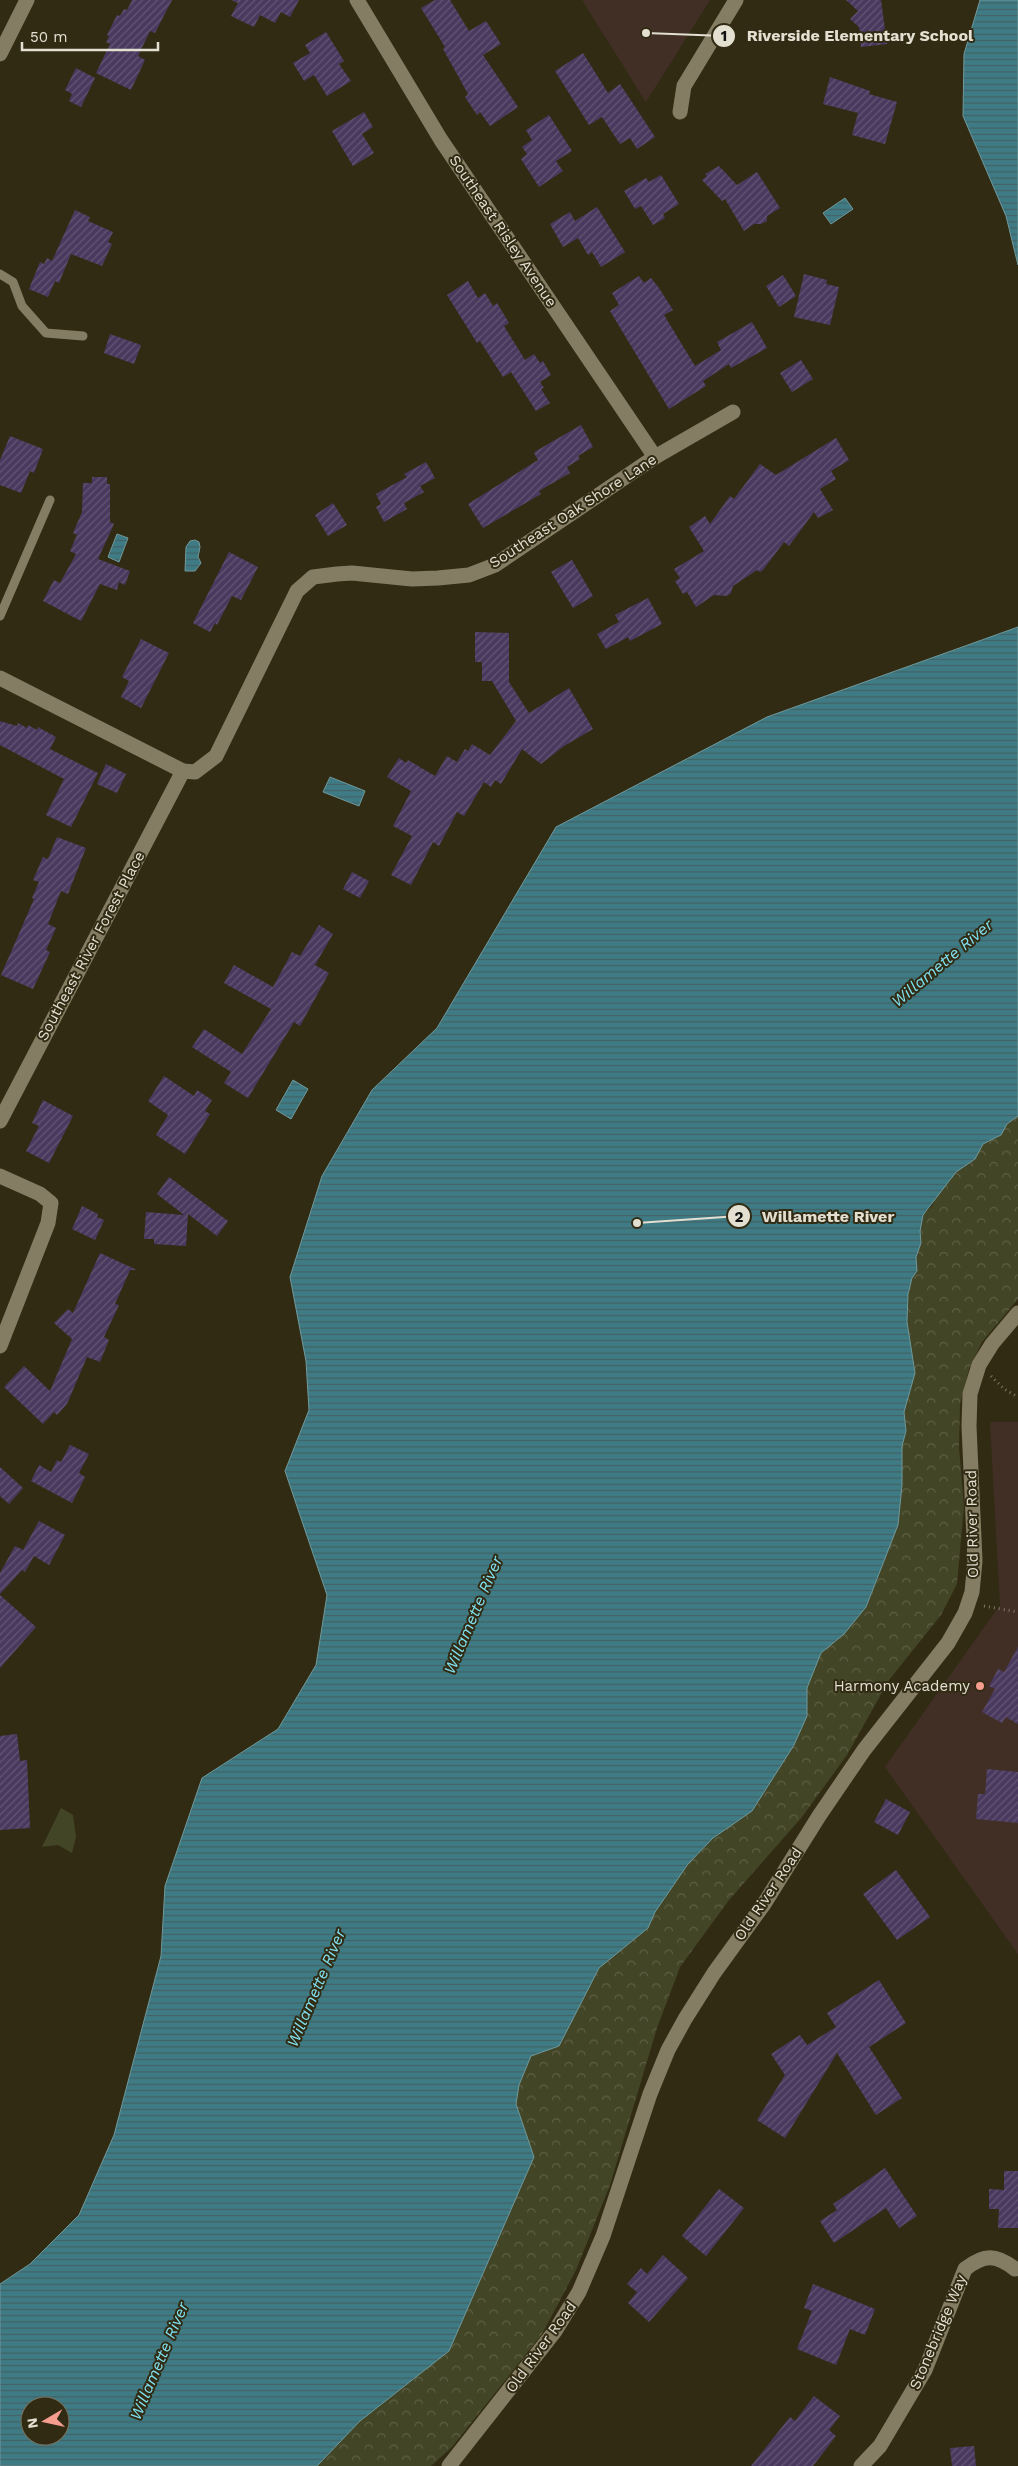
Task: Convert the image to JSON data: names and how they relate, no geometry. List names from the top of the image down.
{
  "streets": {
    "street": [
      "Southeast Risley Avenue",
      "Southeast Oak Shore Lane",
      "Southeast River Forest Place",
      "Old River Road",
      "Stonebridge Way"
    ]
  },
  "crossings": [
    ["Southeast Risley Avenue", "Southeast Oak Shore Lane"],
    ["Southeast Oak Shore Lane", "Southeast River Forest Place"]
  ],
  "water": ["Willamette River"],
  "places": ["Riverside Elementary School", "Willamette River", "Harmony Academy"],
  "scale_bar": "50 m",
  "north": "left"
}
